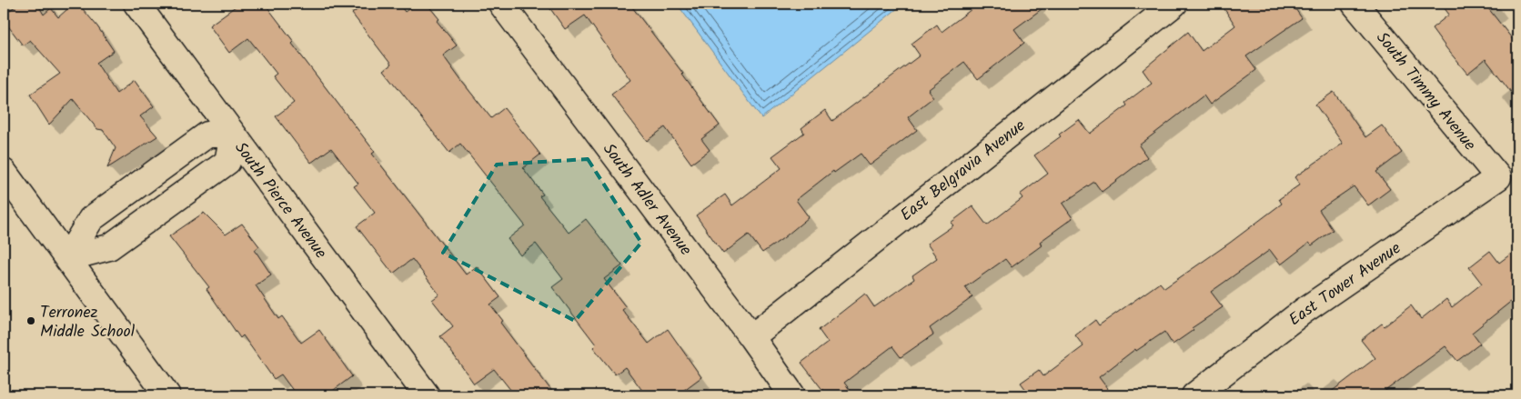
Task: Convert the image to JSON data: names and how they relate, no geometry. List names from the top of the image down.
{
  "streets": {
    "street": [
      "South Timmy Avenue",
      "East Belgravia Avenue",
      "South Adler Avenue",
      "South Pierce Avenue",
      "East Tower Avenue"
    ]
  },
  "crossings": [
    ["South Timmy Avenue", "East Tower Avenue"],
    ["East Belgravia Avenue", "South Adler Avenue"]
  ],
  "places": ["Terronez Middle School"]
}
